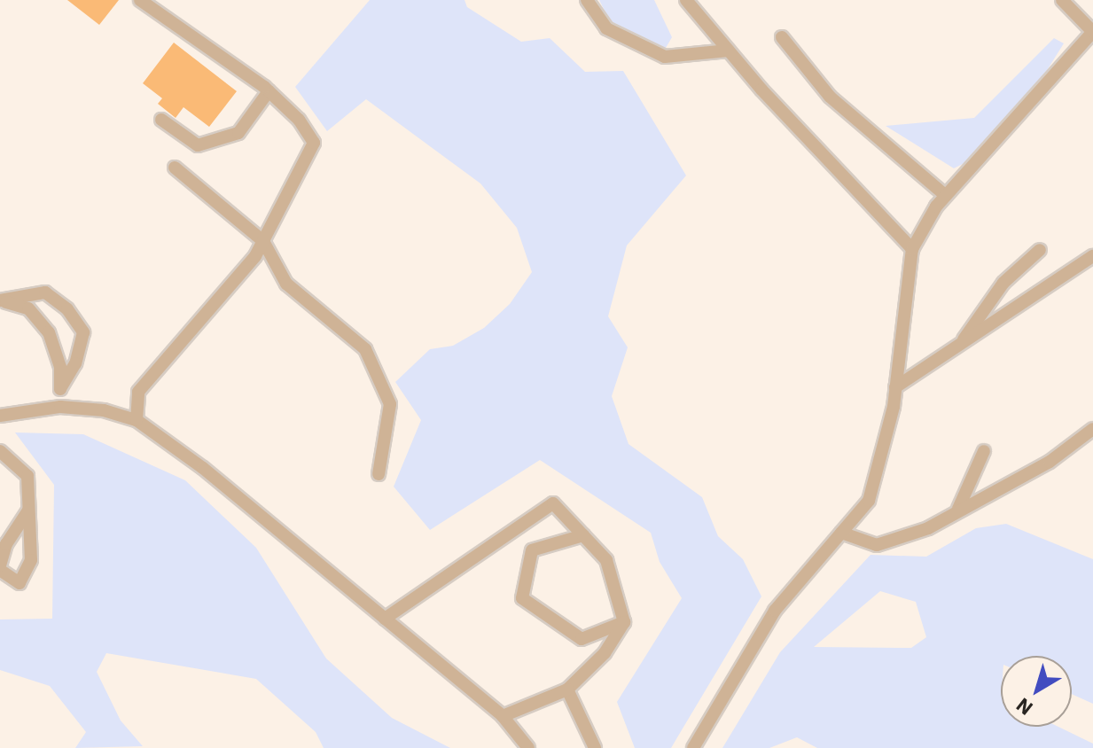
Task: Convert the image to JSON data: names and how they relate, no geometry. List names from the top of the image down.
{
  "north": "bottom left"
}
